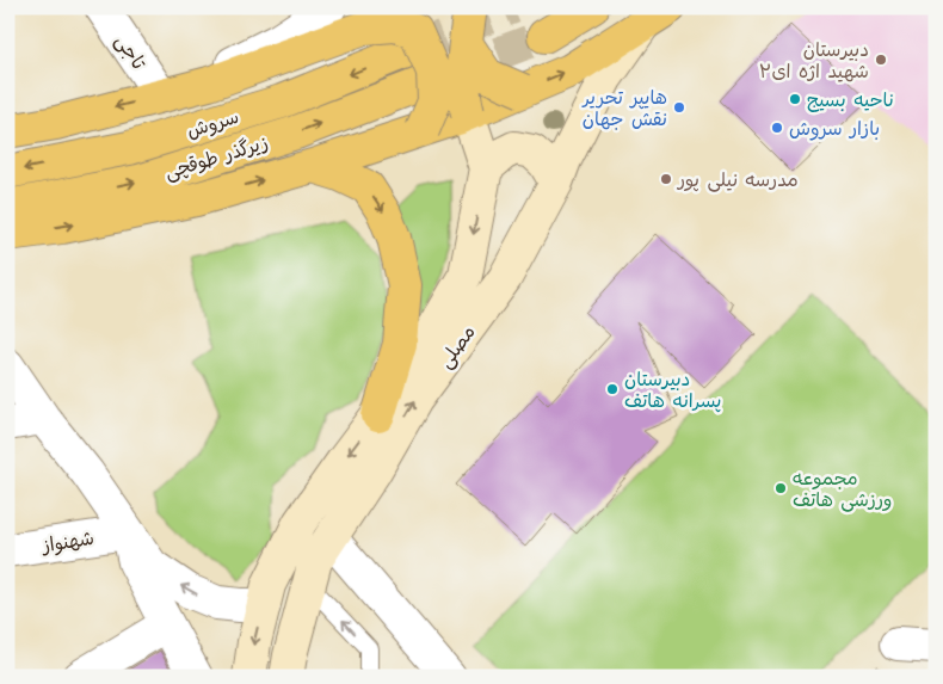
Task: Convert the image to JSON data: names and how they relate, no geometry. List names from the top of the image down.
{
  "streets": {
    "main road": ["سروش", "زیرگذر طوقچی", "مصلی"],
    "street": ["تاجی", "شهنواز"]
  },
  "places": [
    "دبیرستان شهید اژه ای۲",
    "ناحیه بسیج",
    "هایپر تحریر نقش جهان",
    "بازار سروش",
    "مدرسه نیلی پور",
    "دبیرستان پسرانه هاتف",
    "مجموعه ورزشی هاتف"
  ]
}
